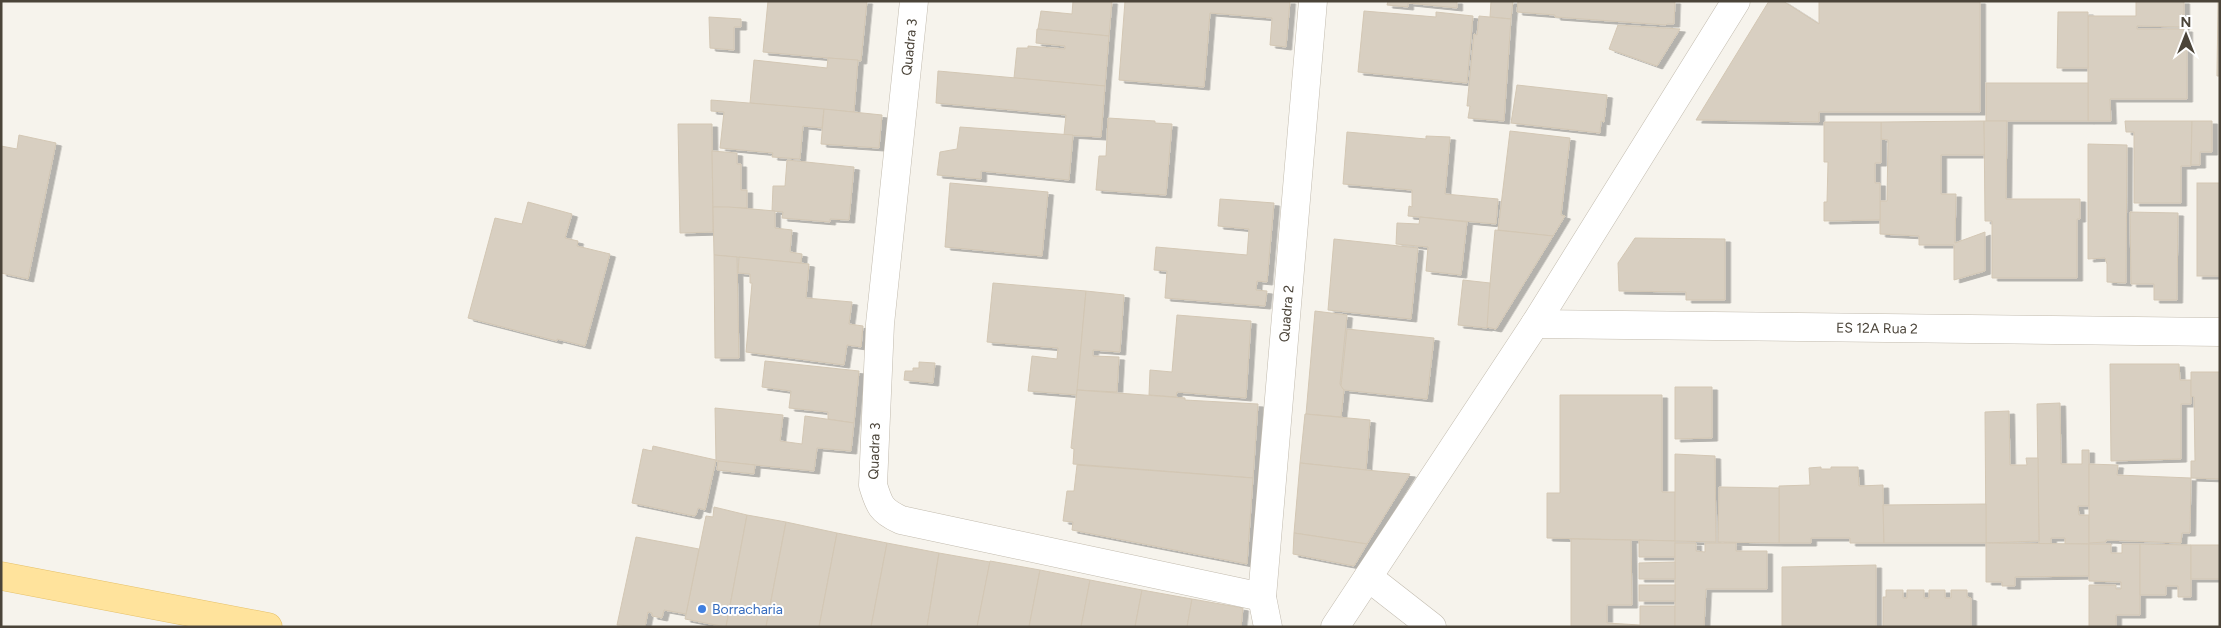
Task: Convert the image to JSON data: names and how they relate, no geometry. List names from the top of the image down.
{
  "streets": {
    "street": ["Quadra 3", "Quadra 2", "ES 12A Rua 2"]
  },
  "crossings": [
    ["Quadra 3", "Quadra 2"]
  ],
  "places": ["Borracharia"],
  "north": "top"
}
